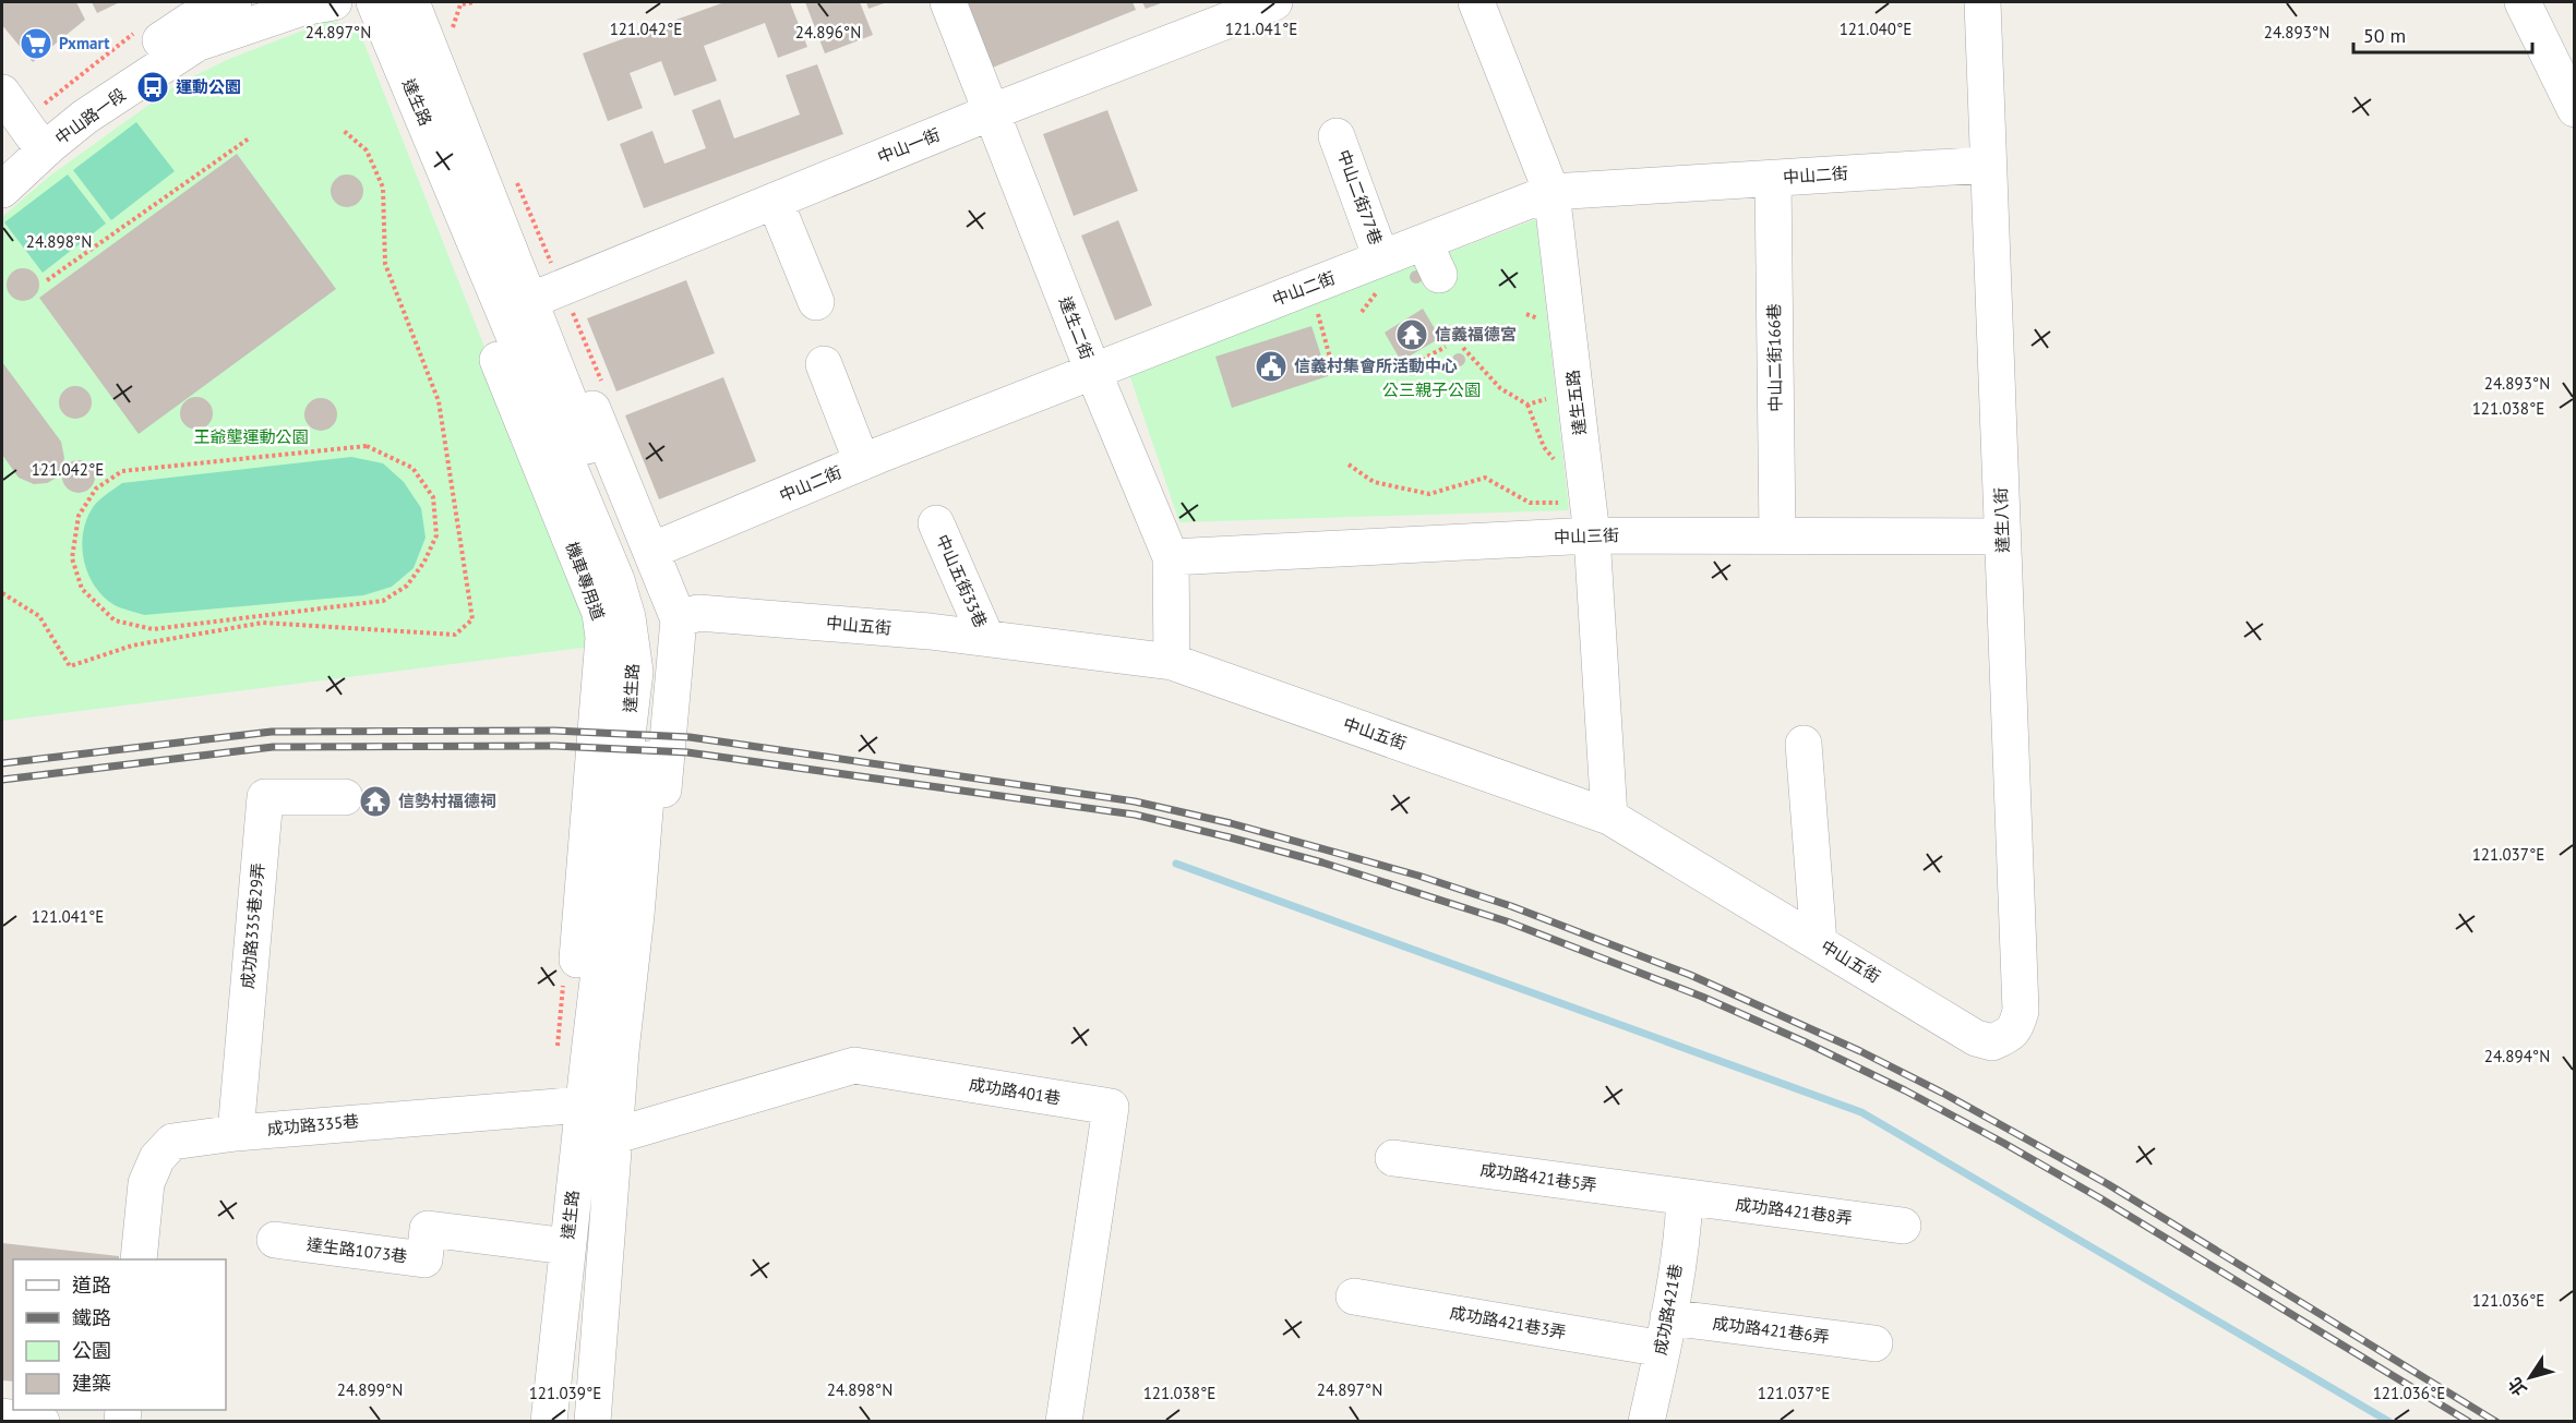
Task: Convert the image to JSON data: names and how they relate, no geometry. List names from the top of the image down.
{
  "streets": {
    "street": [
      "達生路",
      "中山路一段",
      "中山一街",
      "中山二街",
      "中山二街77巷",
      "達生二街",
      "中山二街166巷",
      "達生五路",
      "達生八街",
      "中山三街",
      "機車專用道",
      "中山五街33巷",
      "中山五街",
      "成功路335巷29弄",
      "成功路401巷",
      "成功路335巷",
      "成功路421巷5弄",
      "成功路421巷8弄",
      "達生路1073巷",
      "成功路421巷",
      "成功路421巷3弄",
      "成功路421巷6弄"
    ]
  },
  "crossings": [
    ["達生路", "中山一街"],
    ["達生路", "中山二街"],
    ["達生路", "機車專用道"],
    ["達生路", "中山五街"],
    ["達生路", "成功路401巷"],
    ["達生路", "成功路335巷"],
    ["達生路", "達生路1073巷"],
    ["中山一街", "達生二街"],
    ["中山二街", "中山二街77巷"],
    ["中山二街", "達生二街"],
    ["中山二街", "中山二街166巷"],
    ["中山二街", "達生五路"],
    ["中山二街", "達生八街"],
    ["達生二街", "中山三街"],
    ["達生二街", "中山五街"],
    ["中山二街166巷", "中山三街"],
    ["達生五路", "中山三街"],
    ["達生五路", "中山五街"],
    ["達生八街", "中山三街"],
    ["達生八街", "中山五街"],
    ["中山五街33巷", "中山五街"],
    ["成功路335巷29弄", "成功路335巷"],
    ["成功路421巷5弄", "成功路421巷8弄"],
    ["成功路421巷5弄", "成功路421巷"],
    ["成功路421巷8弄", "成功路421巷"],
    ["成功路421巷", "成功路421巷3弄"],
    ["成功路421巷", "成功路421巷6弄"],
    ["成功路421巷3弄", "成功路421巷6弄"]
  ],
  "parks": ["公三親子公園", "王爺壟運動公園"],
  "places": {
    "supermarket": ["Pxmart"],
    "bus stop": ["運動公園"],
    "temple": ["信義福德宮", "信勢村福德祠"],
    "public building": ["信義村集會所活動中心"]
  },
  "legend": [
    "道路",
    "鐵路",
    "公園",
    "建築"
  ],
  "scale_bar": "50 m",
  "north": "bottom left",
  "coordinates": [
    "121.042°E",
    "121.041°E",
    "121.040°E",
    "24.897°N",
    "24.896°N",
    "24.893°N",
    "24.898°N",
    "121.038°E",
    "121.037°E",
    "24.894°N",
    "121.036°E",
    "24.899°N",
    "121.039°E"
  ]
}
